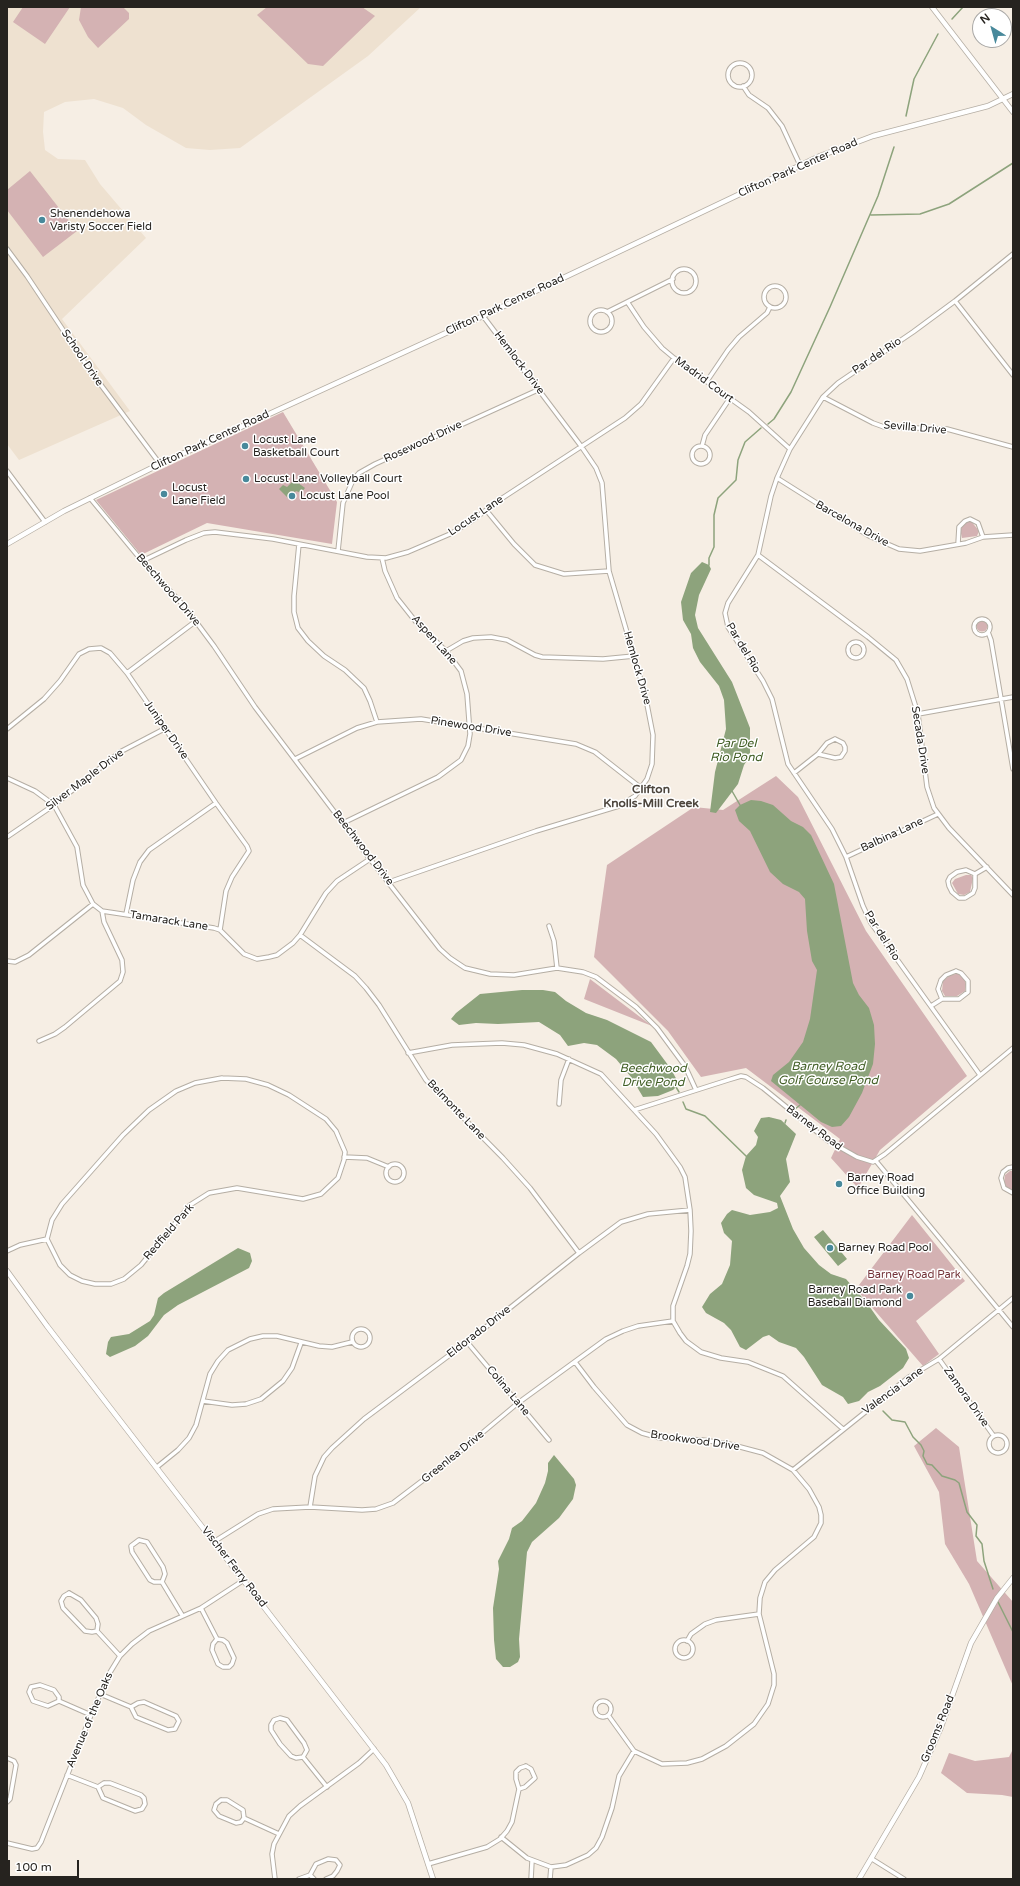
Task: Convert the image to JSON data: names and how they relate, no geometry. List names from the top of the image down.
{
  "streets": {
    "street": [
      "Clifton Park Center Road",
      "Par del Rio",
      "School Drive",
      "Hemlock Drive",
      "Madrid Court",
      "Sevilla Drive",
      "Rosewood Drive",
      "Locust Lane",
      "Barcelona Drive",
      "Beechwood Drive",
      "Aspen Lane",
      "Pinewood Drive",
      "Juniper Drive",
      "Secada Drive",
      "Silver Maple Drive",
      "Balbina Lane",
      "Tamarack Lane",
      "Belmonte Lane",
      "Barney Road",
      "Redfield Park",
      "Eldorado Drive",
      "Colina Lane",
      "Valencia Lane",
      "Zamora Drive",
      "Brookwood Drive",
      "Greenlea Drive",
      "Vischer Ferry Road",
      "Avenue of the Oaks",
      "Grooms Road"
    ]
  },
  "crossings": [
    ["Clifton Park Center Road", "School Drive"],
    ["Clifton Park Center Road", "Hemlock Drive"],
    ["Clifton Park Center Road", "Beechwood Drive"],
    ["Par del Rio", "Madrid Court"],
    ["Par del Rio", "Sevilla Drive"],
    ["Par del Rio", "Barcelona Drive"],
    ["Par del Rio", "Secada Drive"],
    ["Par del Rio", "Balbina Lane"],
    ["Hemlock Drive", "Rosewood Drive"],
    ["Hemlock Drive", "Locust Lane"],
    ["Hemlock Drive", "Beechwood Drive"],
    ["Hemlock Drive", "Pinewood Drive"],
    ["Madrid Court", "Locust Lane"],
    ["Rosewood Drive", "Locust Lane"],
    ["Locust Lane", "Beechwood Drive"],
    ["Locust Lane", "Aspen Lane"],
    ["Beechwood Drive", "Aspen Lane"],
    ["Beechwood Drive", "Pinewood Drive"],
    ["Beechwood Drive", "Tamarack Lane"],
    ["Beechwood Drive", "Barney Road"],
    ["Aspen Lane", "Pinewood Drive"],
    ["Juniper Drive", "Silver Maple Drive"],
    ["Juniper Drive", "Tamarack Lane"],
    ["Secada Drive", "Balbina Lane"],
    ["Tamarack Lane", "Belmonte Lane"],
    ["Belmonte Lane", "Eldorado Drive"],
    ["Eldorado Drive", "Colina Lane"],
    ["Eldorado Drive", "Greenlea Drive"],
    ["Colina Lane", "Greenlea Drive"],
    ["Valencia Lane", "Zamora Drive"],
    ["Valencia Lane", "Brookwood Drive"],
    ["Brookwood Drive", "Greenlea Drive"],
    ["Greenlea Drive", "Vischer Ferry Road"],
    ["Vischer Ferry Road", "Avenue of the Oaks"]
  ],
  "districts": ["Clifton Knolls-Mill Creek"],
  "water": ["Par Del Rio Pond", "Barney Road Golf Course Pond", "Beechwood Drive Pond"],
  "parks": ["Barney Road Park"],
  "places": [
    "Shenendehowa Varisty Soccer Field",
    "Locust Lane Basketball Court",
    "Locust Lane Volleyball Court",
    "Locust Lane Field",
    "Locust Lane Pool",
    "Barney Road Office Building",
    "Barney Road Pool",
    "Barney Road Park Baseball Diamond"
  ],
  "scale_bar": "100 m",
  "north": "top left"
}
